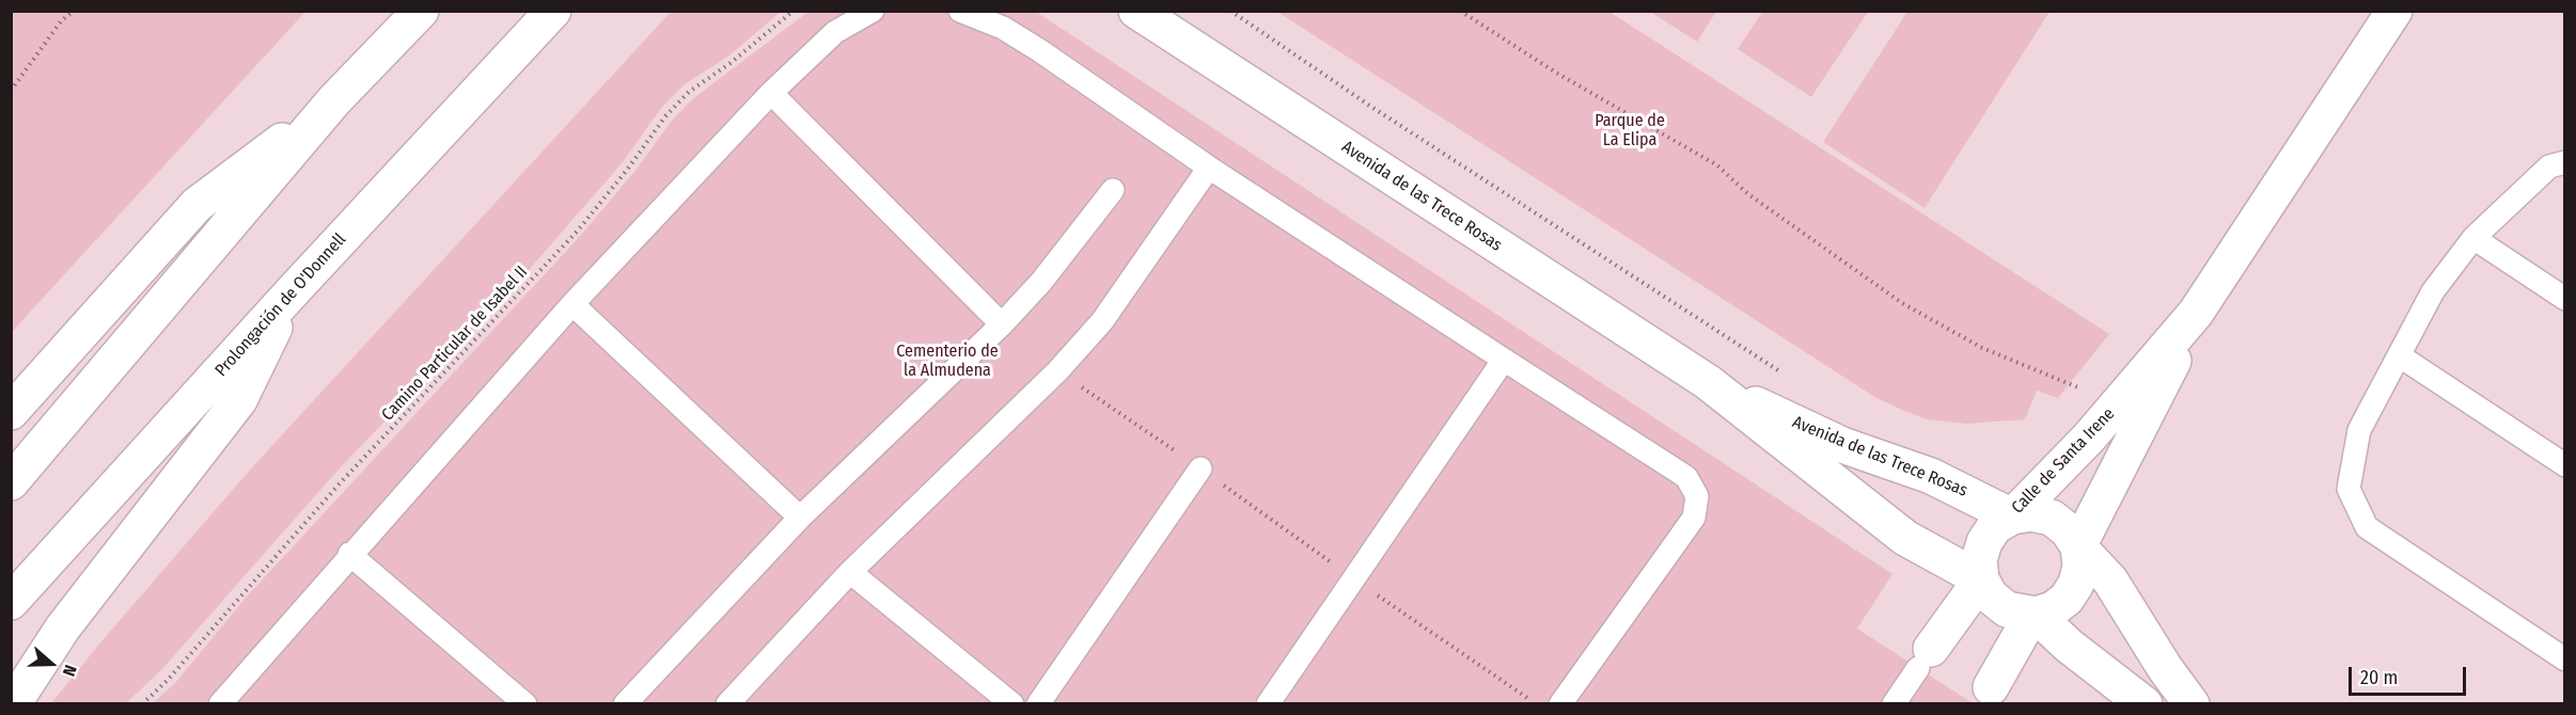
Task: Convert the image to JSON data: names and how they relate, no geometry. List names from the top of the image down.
{
  "streets": {
    "main road": ["Avenida de las Trece Rosas", "Prolongación de O'Donnell", "Calle de Santa Irene"],
    "path": ["Camino Particular de Isabel II"]
  },
  "crossings": [
    ["Avenida de las Trece Rosas", "Calle de Santa Irene"]
  ],
  "parks": ["Parque de La Elipa", "Cementerio de la Almudena"],
  "scale_bar": "20 m",
  "north": "right"
}
